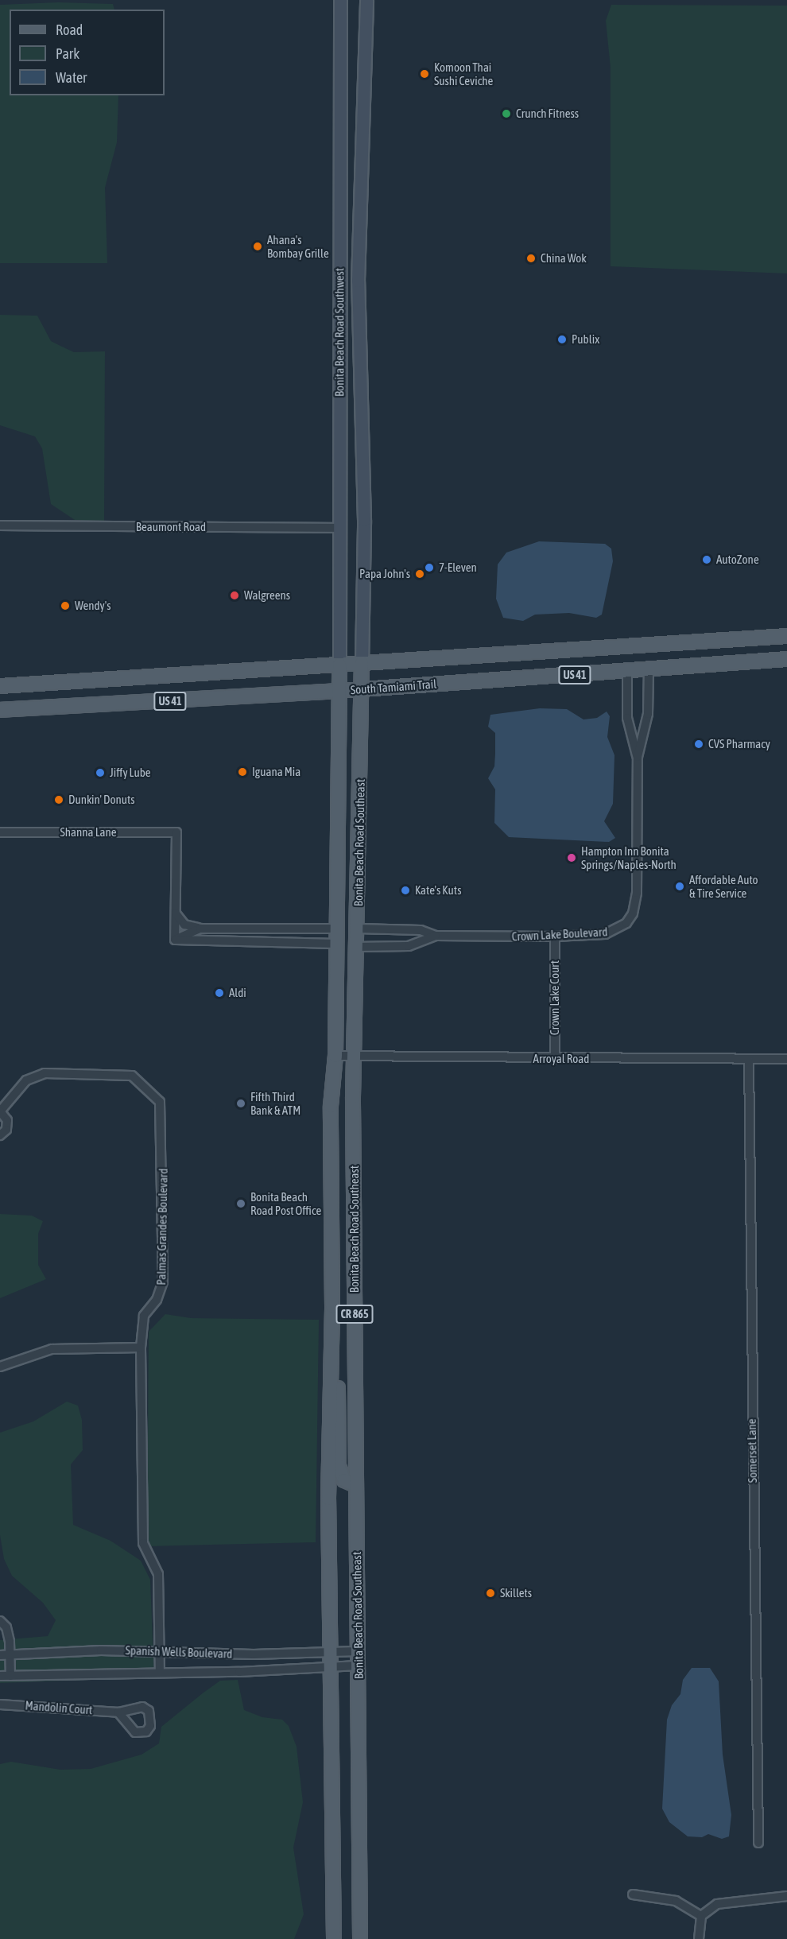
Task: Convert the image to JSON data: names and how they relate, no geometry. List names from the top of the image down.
{
  "streets": {
    "main road": [
      "Bonita Beach Road Southwest",
      "US 41",
      "South Tamiami Trail",
      "Bonita Beach Road Southeast",
      "CR 865"
    ],
    "street": [
      "Beaumont Road",
      "Shanna Lane",
      "Crown Lake Boulevard",
      "Crown Lake Court",
      "Arroyal Road",
      "Palmas Grandes Boulevard",
      "Somerset Lane",
      "Spanish Wells Boulevard",
      "Mandolin Court"
    ]
  },
  "crossings": [
    ["Bonita Beach Road Southwest", "Beaumont Road"],
    ["Bonita Beach Road Southwest", "US 41"],
    ["Bonita Beach Road Southwest", "Bonita Beach Road Southeast"],
    ["US 41", "Bonita Beach Road Southeast"],
    ["South Tamiami Trail", "Bonita Beach Road Southeast"],
    ["South Tamiami Trail", "Crown Lake Boulevard"],
    ["Bonita Beach Road Southeast", "Crown Lake Boulevard"],
    ["Bonita Beach Road Southeast", "Arroyal Road"],
    ["Bonita Beach Road Southeast", "Spanish Wells Boulevard"],
    ["Crown Lake Boulevard", "Crown Lake Court"],
    ["Crown Lake Court", "Arroyal Road"],
    ["Arroyal Road", "Somerset Lane"],
    ["Palmas Grandes Boulevard", "Spanish Wells Boulevard"]
  ],
  "places": [
    "Komoon Thai Sushi Ceviche",
    "Crunch Fitness",
    "Ahana's Bombay Grille",
    "China Wok",
    "Publix",
    "AutoZone",
    "7-Eleven",
    "Papa John's",
    "Walgreens",
    "Wendy's",
    "CVS Pharmacy",
    "Iguana Mia",
    "Jiffy Lube",
    "Dunkin' Donuts",
    "Hampton Inn Bonita Springs/Naples-North",
    "Affordable Auto & Tire Service",
    "Kate's Kuts",
    "Aldi",
    "Fifth Third Bank & ATM",
    "Bonita Beach Road Post Office",
    "Skillets"
  ],
  "legend": ["Road", "Park", "Water"]
}
